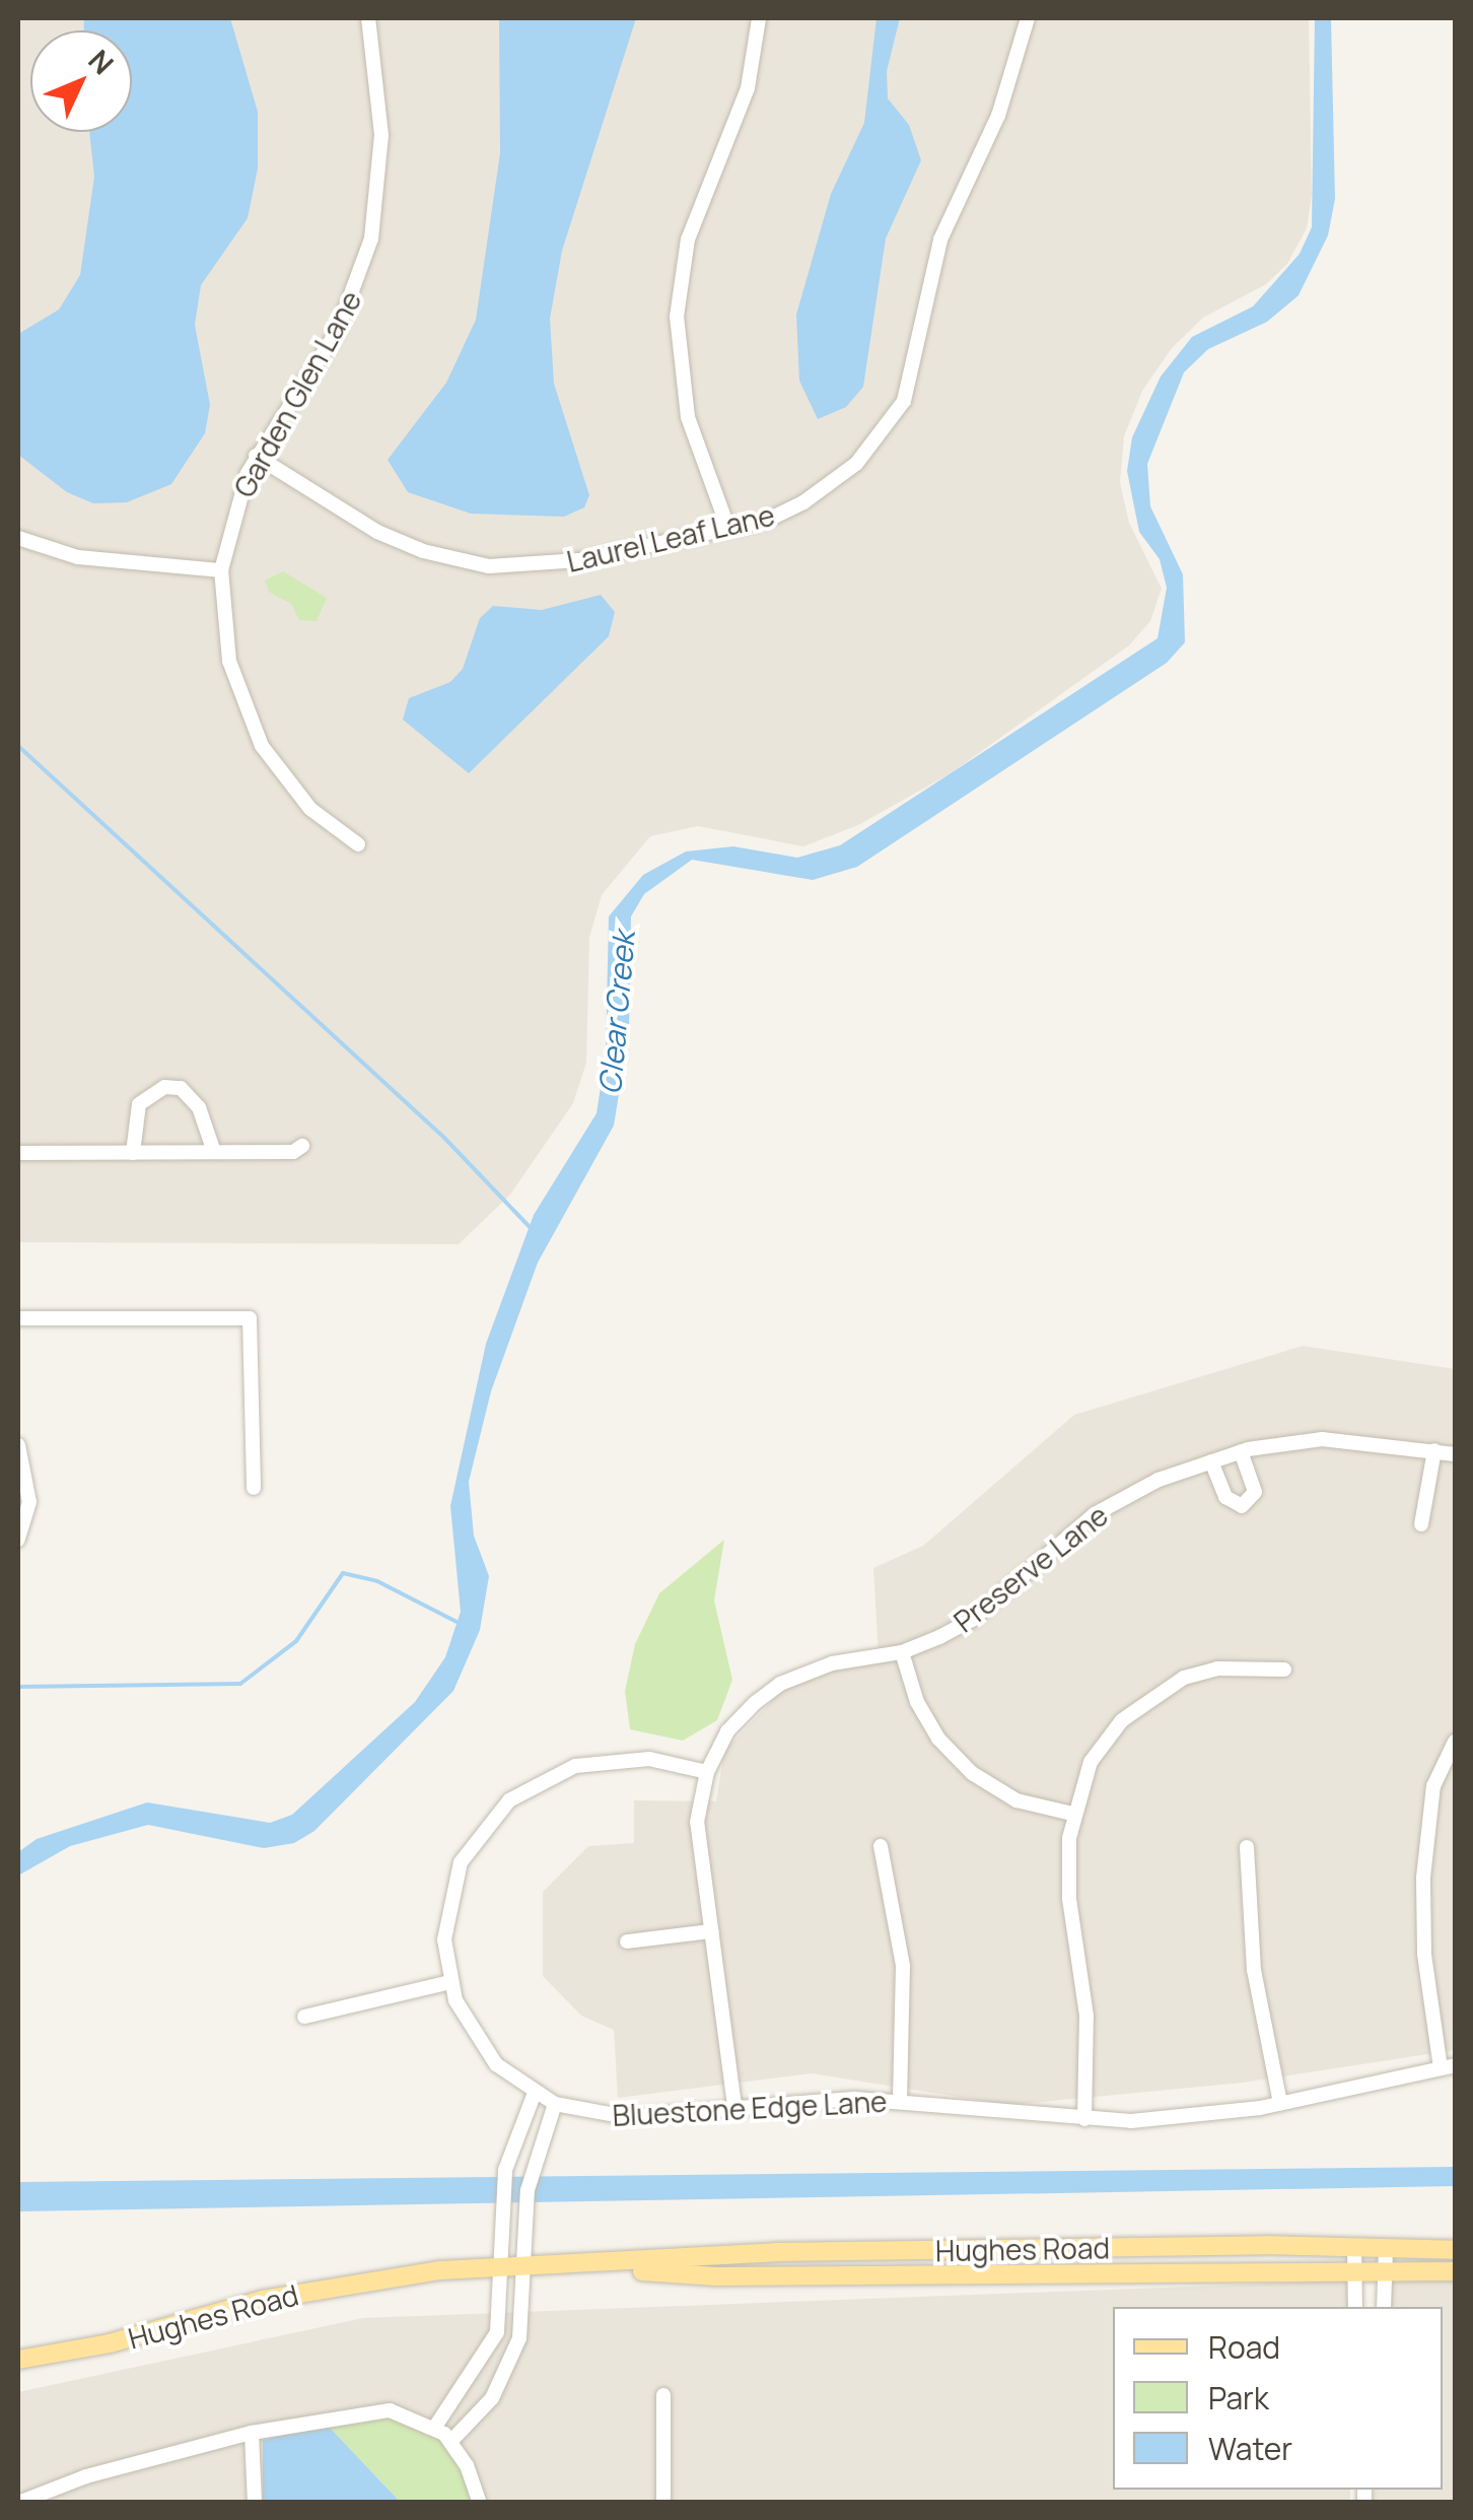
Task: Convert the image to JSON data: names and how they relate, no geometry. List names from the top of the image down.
{
  "streets": {
    "main road": ["Hughes Road"],
    "street": [
      "Garden Glen Lane",
      "Laurel Leaf Lane",
      "Preserve Lane",
      "Bluestone Edge Lane"
    ]
  },
  "crossings": [
    ["Garden Glen Lane", "Laurel Leaf Lane"],
    ["Preserve Lane", "Bluestone Edge Lane"]
  ],
  "water": ["Clear Creek"],
  "legend": ["Road", "Park", "Water"],
  "north": "top right"
}
